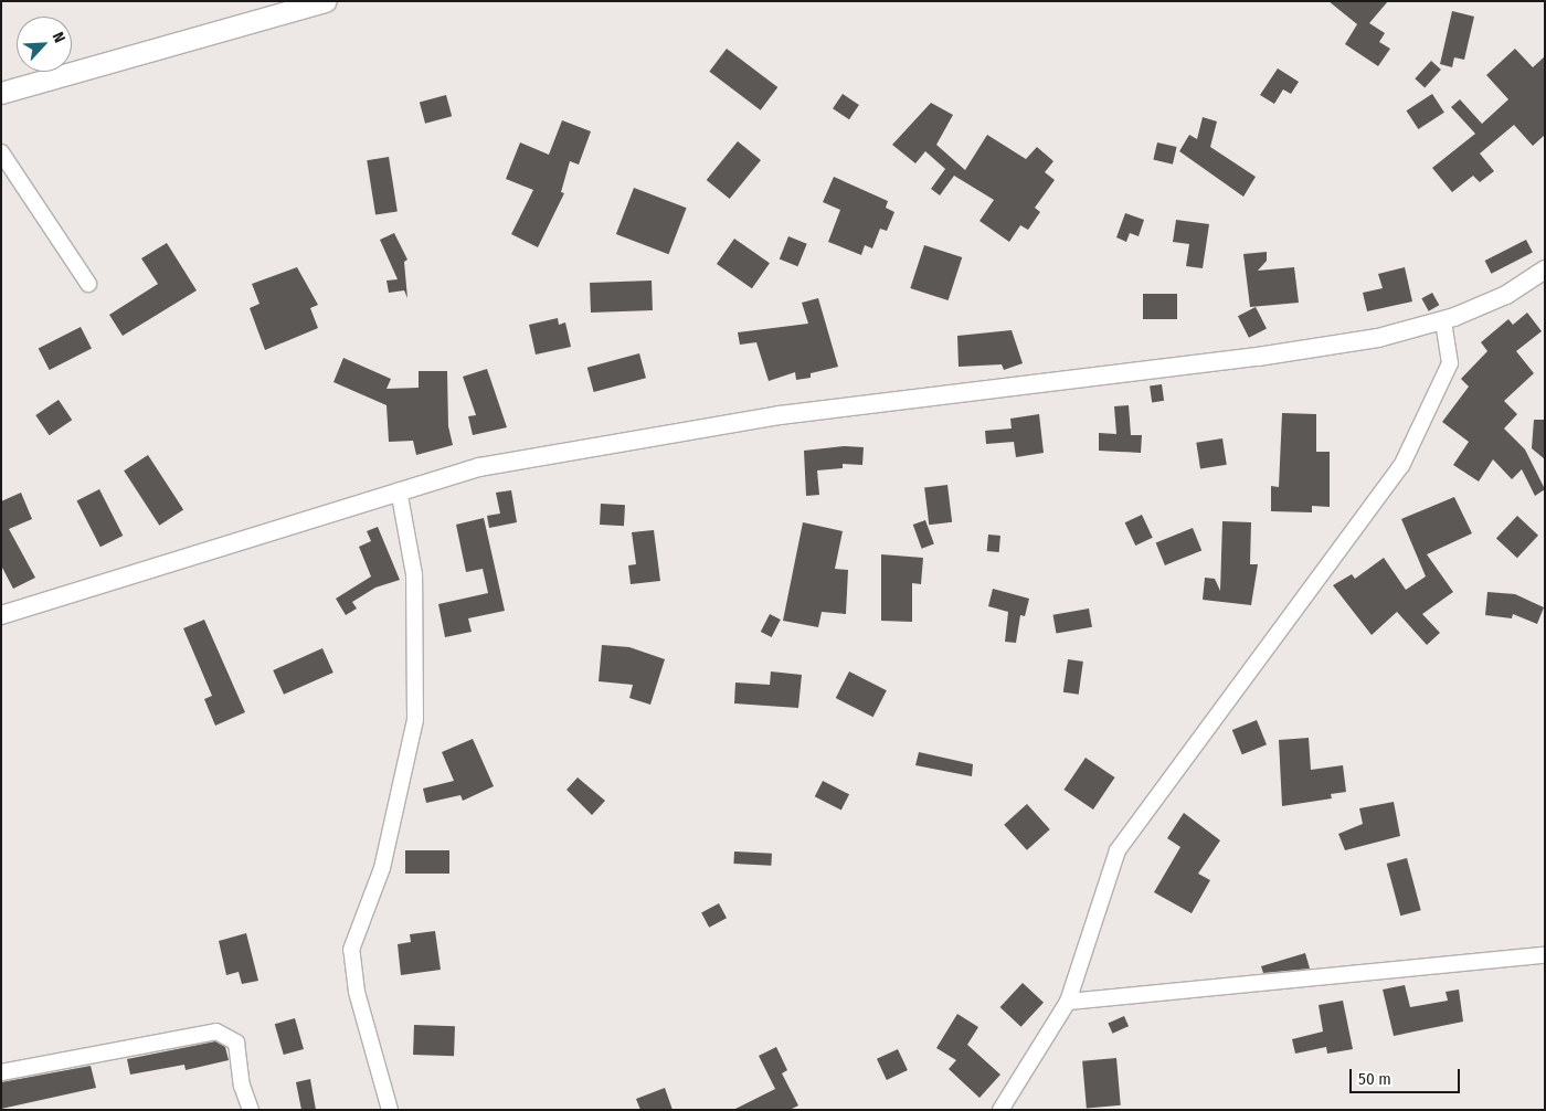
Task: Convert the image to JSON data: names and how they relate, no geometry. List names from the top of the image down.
{
  "scale_bar": "50 m",
  "north": "top right"
}
